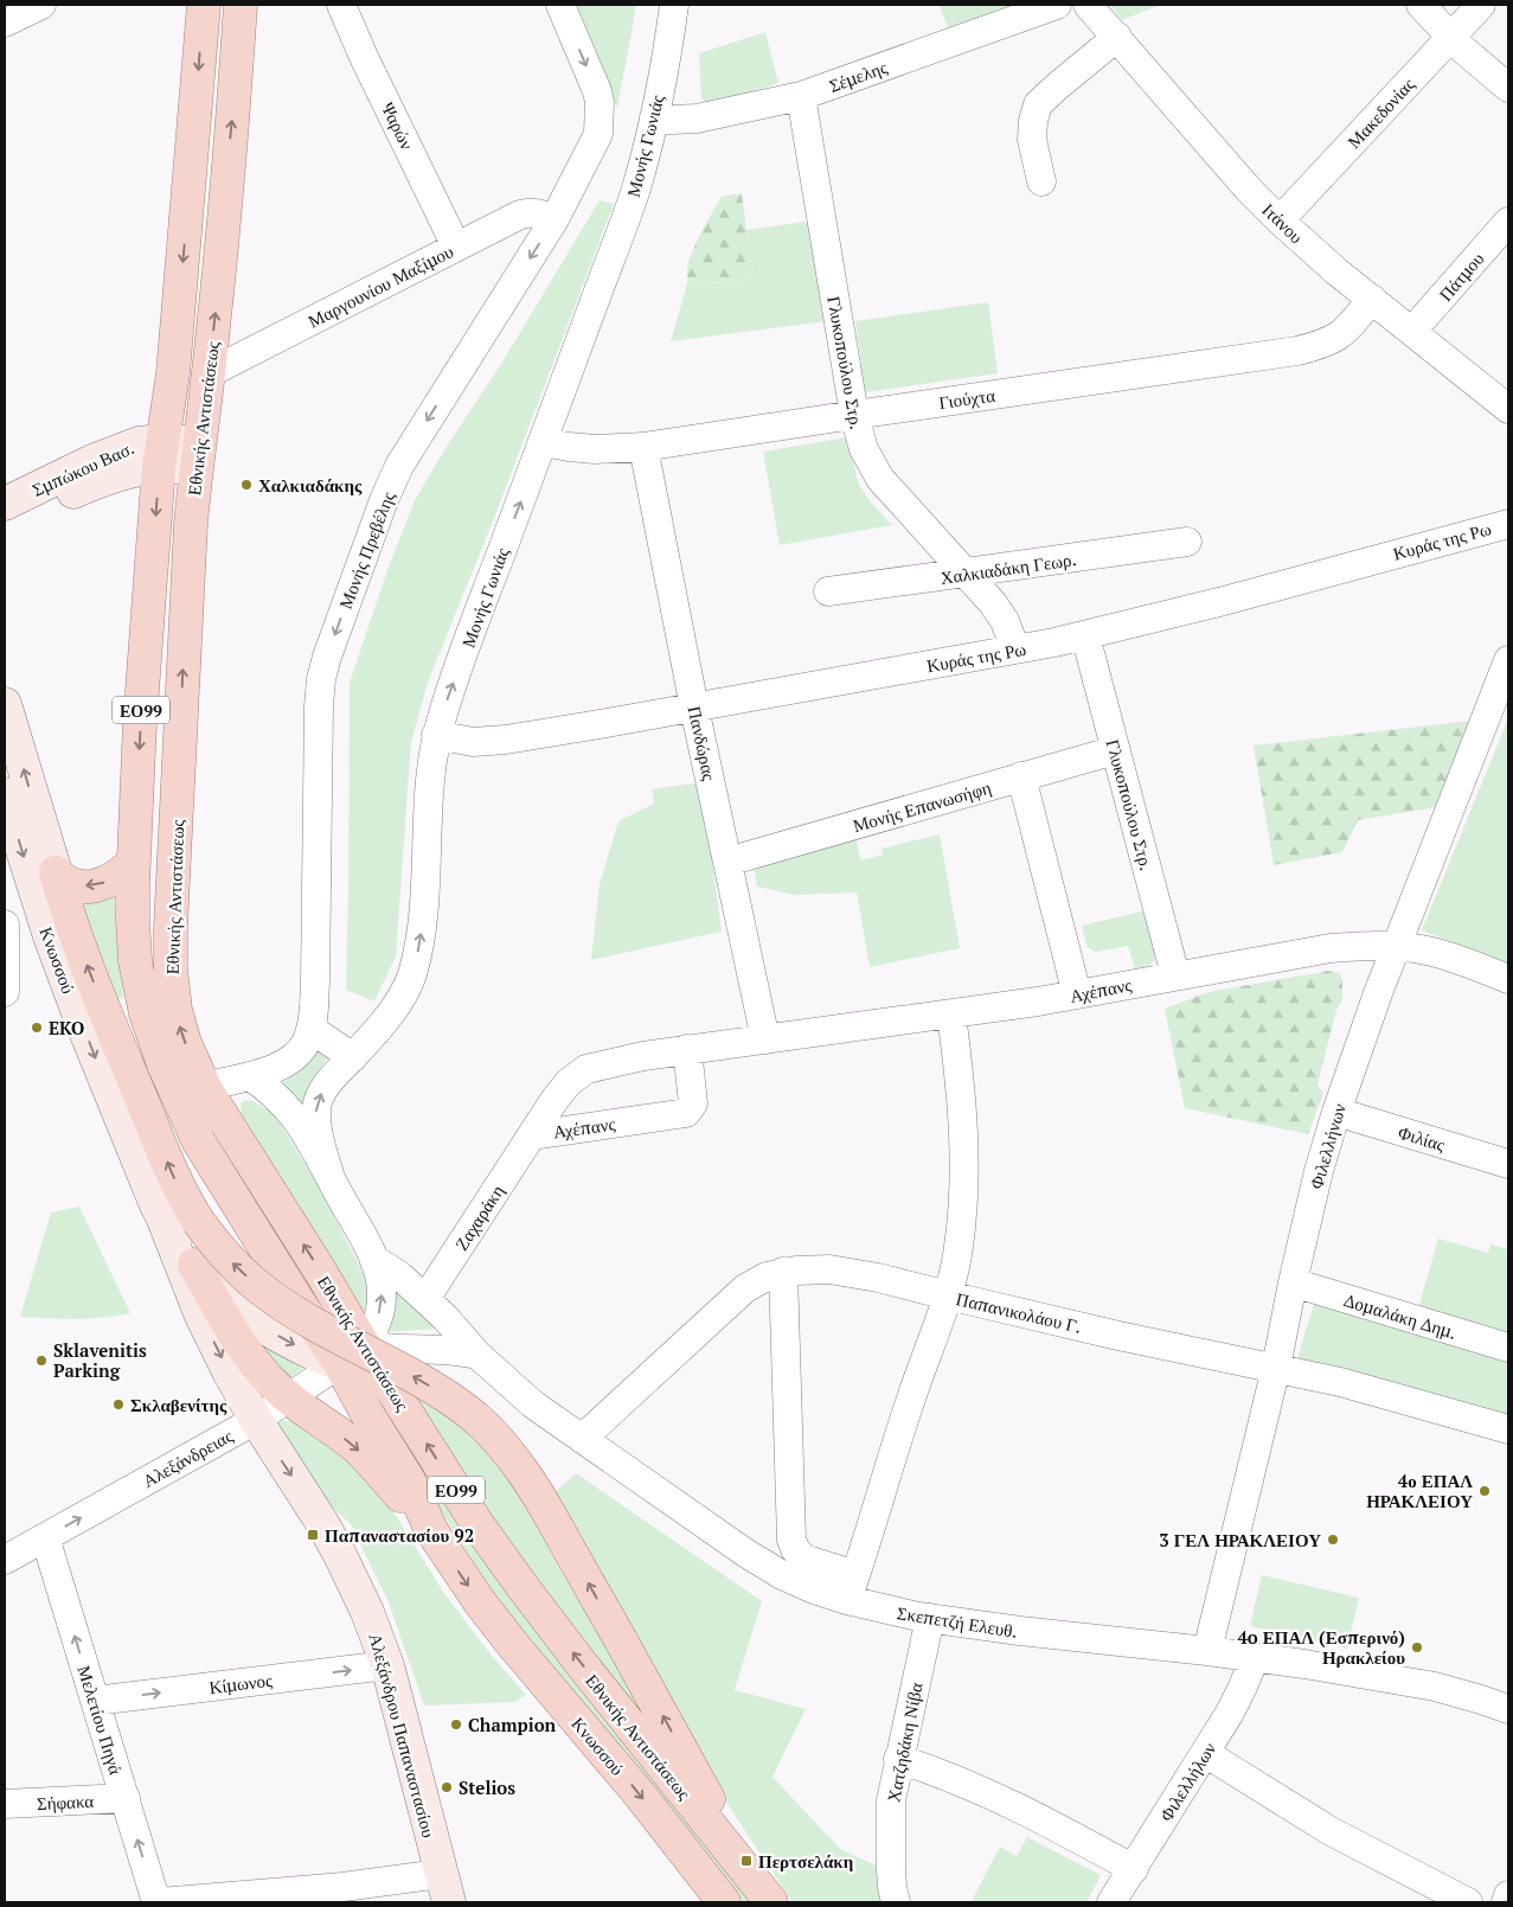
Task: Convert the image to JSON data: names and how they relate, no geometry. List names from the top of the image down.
{
  "streets": {
    "main road": [
      "Εθνικής Αντιστάσεως",
      "Σμπώκου Βασ.",
      "ΕΟ99",
      "Κνωσσού",
      "Αλεξάνδρου Παπαναστασίου"
    ],
    "street": [
      "Σέμελης",
      "Μακεδονίας",
      "Ψαρών",
      "Μονής Γωνιάς",
      "Ιτάνου",
      "Πάτμου",
      "Μαργουνίου Μαξίμου",
      "Γλυκοπούλου Στρ.",
      "Γιούχτα",
      "Κυράς της Ρω",
      "Μονής Πρεβέλης",
      "Χαλκιαδάκη Γεωρ.",
      "Πανδώρας",
      "Μονής Επανωσήφη",
      "Αχέπανς",
      "Φιλίας",
      "Φιλελλήνων",
      "Ζαχαράκη",
      "Παπανικολάου Γ.",
      "Δομαλάκη Δημ.",
      "Αλεξάνδρειας",
      "Σκεπετζή Ελευθ.",
      "Κίμωνος",
      "Μελετίου Πηγά",
      "Χατζηδάκη Νίβα",
      "Φιλελλήλων",
      "Σήφακα"
    ]
  },
  "crossings": [
    ["Σέμελης", "Μονής Γωνιάς"],
    ["Σέμελης", "Γλυκοπούλου Στρ."],
    ["Μακεδονίας", "Ιτάνου"],
    ["Ψαρών", "Μαργουνίου Μαξίμου"],
    ["Μονής Γωνιάς", "Γιούχτα"],
    ["Μονής Γωνιάς", "Κυράς της Ρω"],
    ["Ιτάνου", "Πάτμου"],
    ["Ιτάνου", "Γιούχτα"],
    ["Μαργουνίου Μαξίμου", "Εθνικής Αντιστάσεως"],
    ["Μαργουνίου Μαξίμου", "Μονής Πρεβέλης"],
    ["Γλυκοπούλου Στρ.", "Γιούχτα"],
    ["Γλυκοπούλου Στρ.", "Κυράς της Ρω"],
    ["Γλυκοπούλου Στρ.", "Χαλκιαδάκη Γεωρ."],
    ["Γλυκοπούλου Στρ.", "Μονής Επανωσήφη"],
    ["Γλυκοπούλου Στρ.", "Αχέπανς"],
    ["Γιούχτα", "Πανδώρας"],
    ["Εθνικής Αντιστάσεως", "Σμπώκου Βασ."],
    ["Εθνικής Αντιστάσεως", "Μονής Πρεβέλης"],
    ["Εθνικής Αντιστάσεως", "ΕΟ99"],
    ["Εθνικής Αντιστάσεως", "Κνωσσού"],
    ["Εθνικής Αντιστάσεως", "Αλεξάνδρειας"],
    ["Κυράς της Ρω", "Πανδώρας"],
    ["Πανδώρας", "Μονής Επανωσήφη"],
    ["Πανδώρας", "Αχέπανς"],
    ["Κνωσσού", "Αλεξάνδρειας"],
    ["Κνωσσού", "Αλεξάνδρου Παπαναστασίου"],
    ["Αχέπανς", "Φιλελλήνων"],
    ["Αχέπανς", "Ζαχαράκη"],
    ["Φιλίας", "Φιλελλήνων"],
    ["Φιλελλήνων", "Παπανικολάου Γ."],
    ["Φιλελλήνων", "Δομαλάκη Δημ."],
    ["Φιλελλήνων", "Σκεπετζή Ελευθ."],
    ["Ζαχαράκη", "Σκεπετζή Ελευθ."],
    ["Παπανικολάου Γ.", "Σκεπετζή Ελευθ."],
    ["Αλεξάνδρειας", "Μελετίου Πηγά"],
    ["Αλεξάνδρειας", "Αλεξάνδρου Παπαναστασίου"],
    ["Σκεπετζή Ελευθ.", "Χατζηδάκη Νίβα"],
    ["Σκεπετζή Ελευθ.", "Φιλελλήλων"],
    ["Κίμωνος", "Μελετίου Πηγά"],
    ["Κίμωνος", "Αλεξάνδρου Παπαναστασίου"],
    ["Μελετίου Πηγά", "Σήφακα"]
  ],
  "one_way": [
    "Μονής Γωνιάς",
    "Μονής Πρεβέλης",
    "Αλεξάνδρειας",
    "Μελετίου Πηγά"
  ],
  "places": {
    "other": [
      "Χαλκιαδάκης",
      "EKO",
      "Sklavenitis Parking",
      "Σκλαβενίτης",
      "4ο ΕΠΑΛ ΗΡΑΚΛΕΙΟΥ",
      "3 ΓΕΛ ΗΡΑΚΛΕΙΟΥ",
      "4o ΕΠΑΛ (Εσπερινό) Ηρακλείου",
      "Champion",
      "Stelios"
    ],
    "transit": ["Παπαναστασίου 92", "Περτσελάκη"]
  }
}
